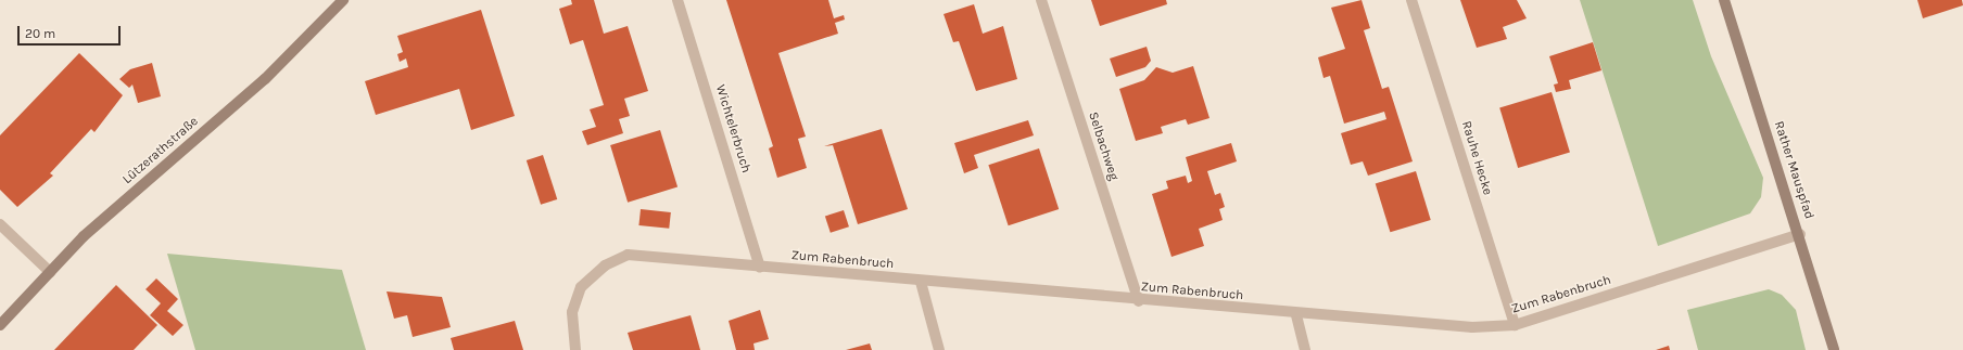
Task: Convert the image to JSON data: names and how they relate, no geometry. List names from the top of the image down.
{
  "streets": {
    "street": [
      "Wichtelerbruch",
      "Selbachweg",
      "Lützerathstraße",
      "Rauhe Hecke",
      "Rather Mauspfad",
      "Zum Rabenbruch"
    ]
  },
  "crossings": [
    ["Wichtelerbruch", "Zum Rabenbruch"],
    ["Selbachweg", "Zum Rabenbruch"],
    ["Rauhe Hecke", "Zum Rabenbruch"],
    ["Rather Mauspfad", "Zum Rabenbruch"]
  ],
  "scale_bar": "20 m"
}
